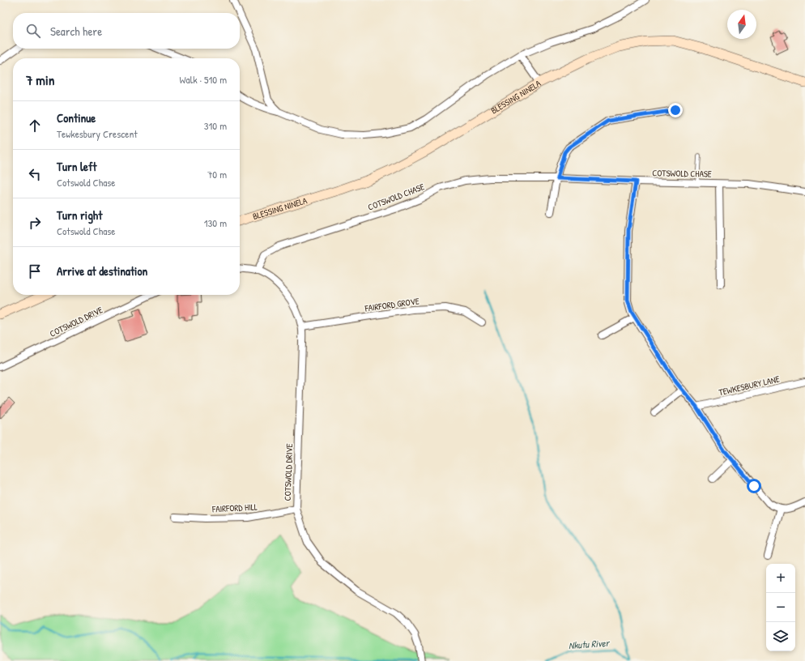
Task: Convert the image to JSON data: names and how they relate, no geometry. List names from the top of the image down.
{
  "streets": {
    "street": [
      "BLESSING NINELA",
      "COTSWOLD CHASE",
      "FAIRFORD GROVE",
      "COTSWOLD DRIVE",
      "TEWKESBURY LANE",
      "FAIRFORD HILL"
    ]
  },
  "crossings": [
    ["COTSWOLD CHASE", "COTSWOLD DRIVE"],
    ["FAIRFORD GROVE", "COTSWOLD DRIVE"],
    ["COTSWOLD DRIVE", "FAIRFORD HILL"]
  ],
  "water": ["Nkutu River"],
  "north": "top",
  "page": {
    "search": "Search here",
    "heading": ["7 min", "Walk · 510 m"],
    "list": [
      ["Continue", "Tewkesbury Crescent", "310 m"],
      ["Turn left", "Cotswold Chase", "70 m"],
      ["Turn right", "Cotswold Chase", "130 m"],
      "Arrive at destination"
    ],
    "map_buttons": ["+", "−"]
  }
}
